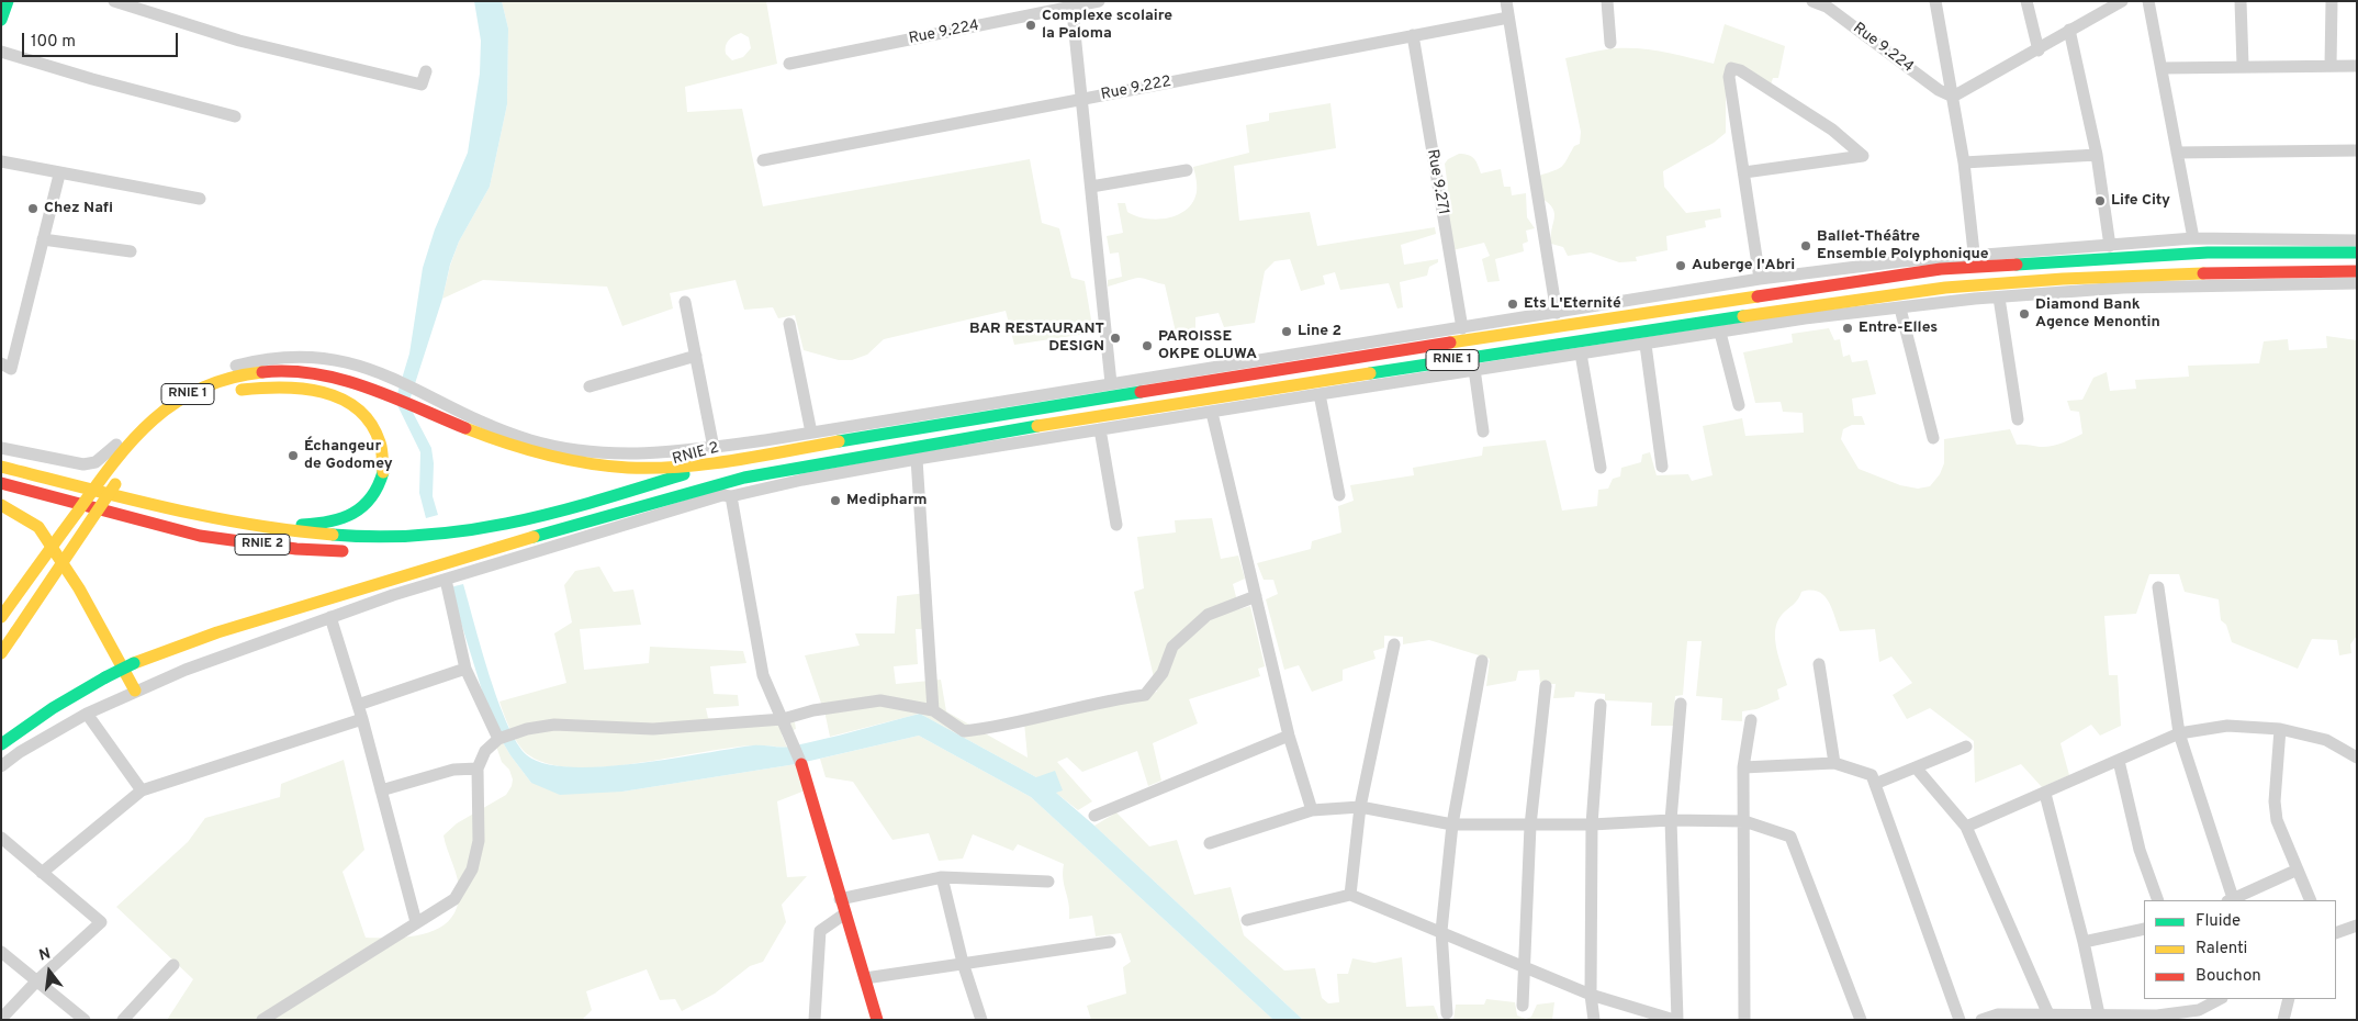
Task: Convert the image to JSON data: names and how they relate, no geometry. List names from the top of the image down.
{
  "streets": {
    "main road": ["RNIE 1", "RNIE 2"],
    "street": ["Rue 9.224", "Rue 9.222", "Rue 9.271"]
  },
  "crossings": [
    ["Rue 9.222", "Rue 9.271"],
    ["RNIE 1", "RNIE 2"]
  ],
  "places": [
    "Complexe scolaire la Paloma",
    "Life City",
    "Chez Nafi",
    "Ballet-Théâtre Ensemble Polyphonique",
    "Auberge l'Abri",
    "Ets L'Eternité",
    "Diamond Bank Agence Menontin",
    "Entre-Elles",
    "Line 2",
    "BAR RESTAURANT DESIGN",
    "PAROISSE OKPE OLUWA",
    "Échangeur de Godomey",
    "Medipharm"
  ],
  "legend": ["Fluide", "Ralenti", "Bouchon"],
  "scale_bar": "100 m",
  "north": "top"
}
